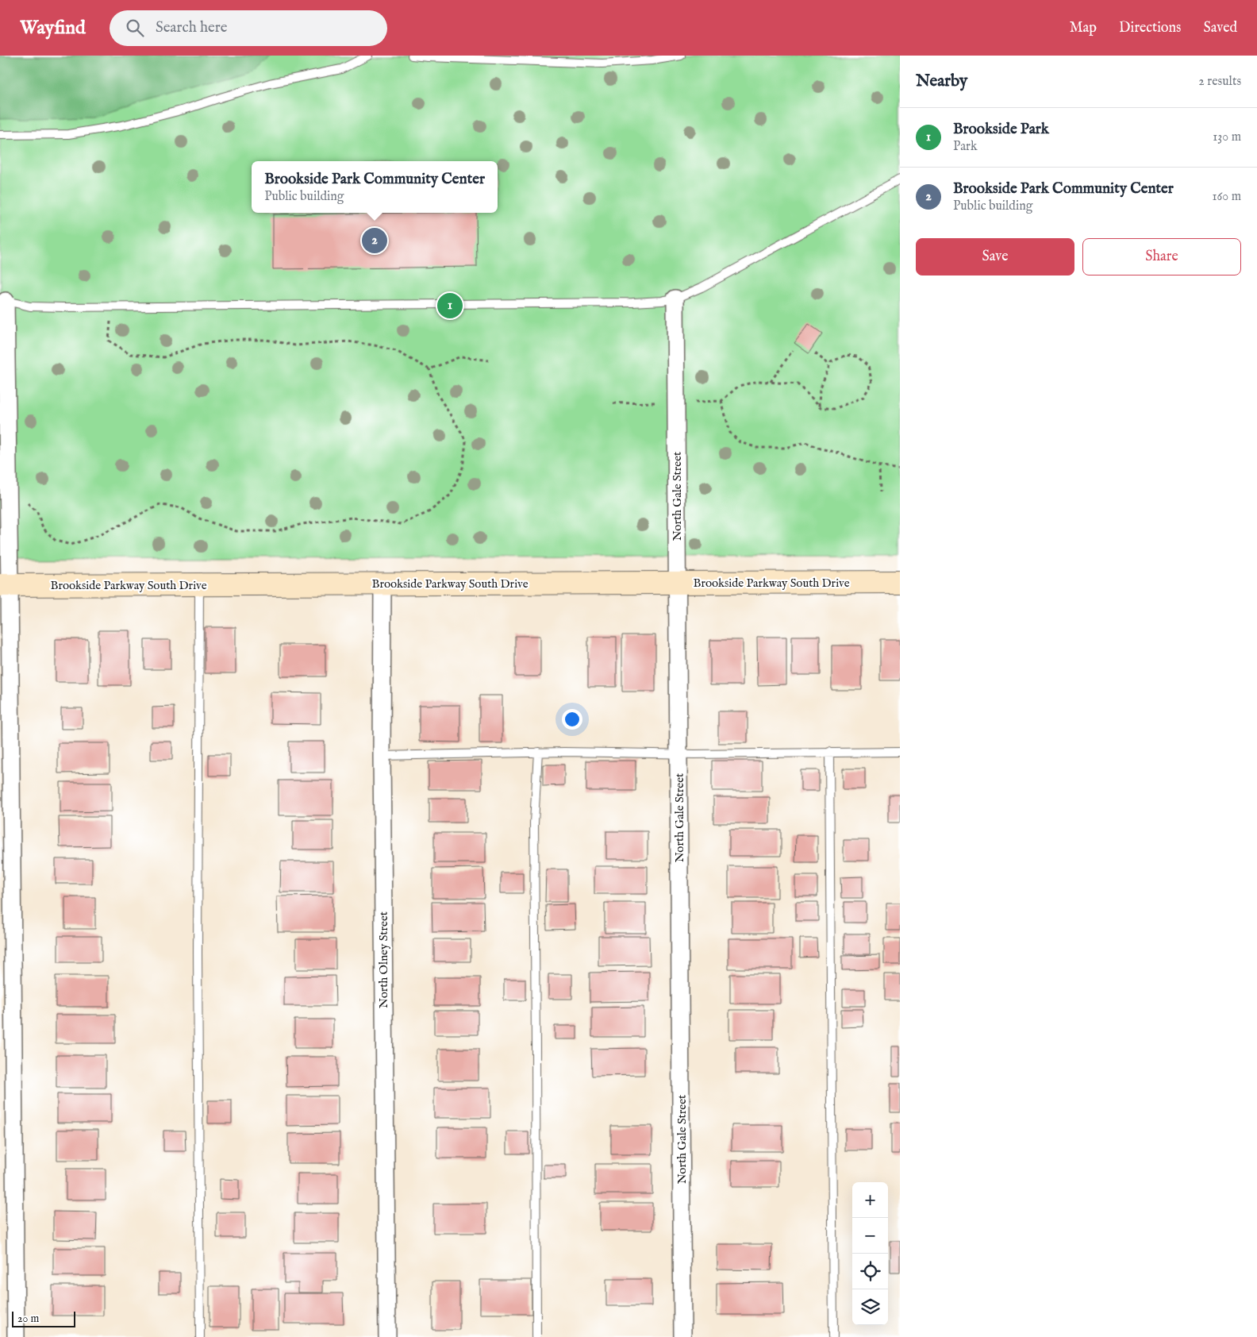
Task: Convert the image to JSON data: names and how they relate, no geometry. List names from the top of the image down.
{
  "streets": {
    "main road": ["Brookside Parkway South Drive"],
    "street": ["North Gale Street", "North Olney Street"]
  },
  "crossings": [
    ["North Gale Street", "Brookside Parkway South Drive"],
    ["Brookside Parkway South Drive", "North Olney Street"]
  ],
  "scale_bar": "20 m",
  "page": {
    "header": "Wayfind",
    "search": "Search here",
    "nav": ["Map", "Directions", "Saved"],
    "heading": ["Nearby", "2 results"],
    "list": [
      {
        "mark": "1",
        "name": "Brookside Park",
        "note": "Park",
        "value": "130 m"
      },
      {
        "mark": "2",
        "name": "Brookside Park Community Center",
        "note": "Public building",
        "value": "160 m"
      }
    ],
    "popup": ["Brookside Park Community Center", "Public building"],
    "pins": ["2", "1"],
    "buttons": ["Save", "Share"],
    "map_buttons": ["+", "−"],
    "scale": "20 m"
  }
}
